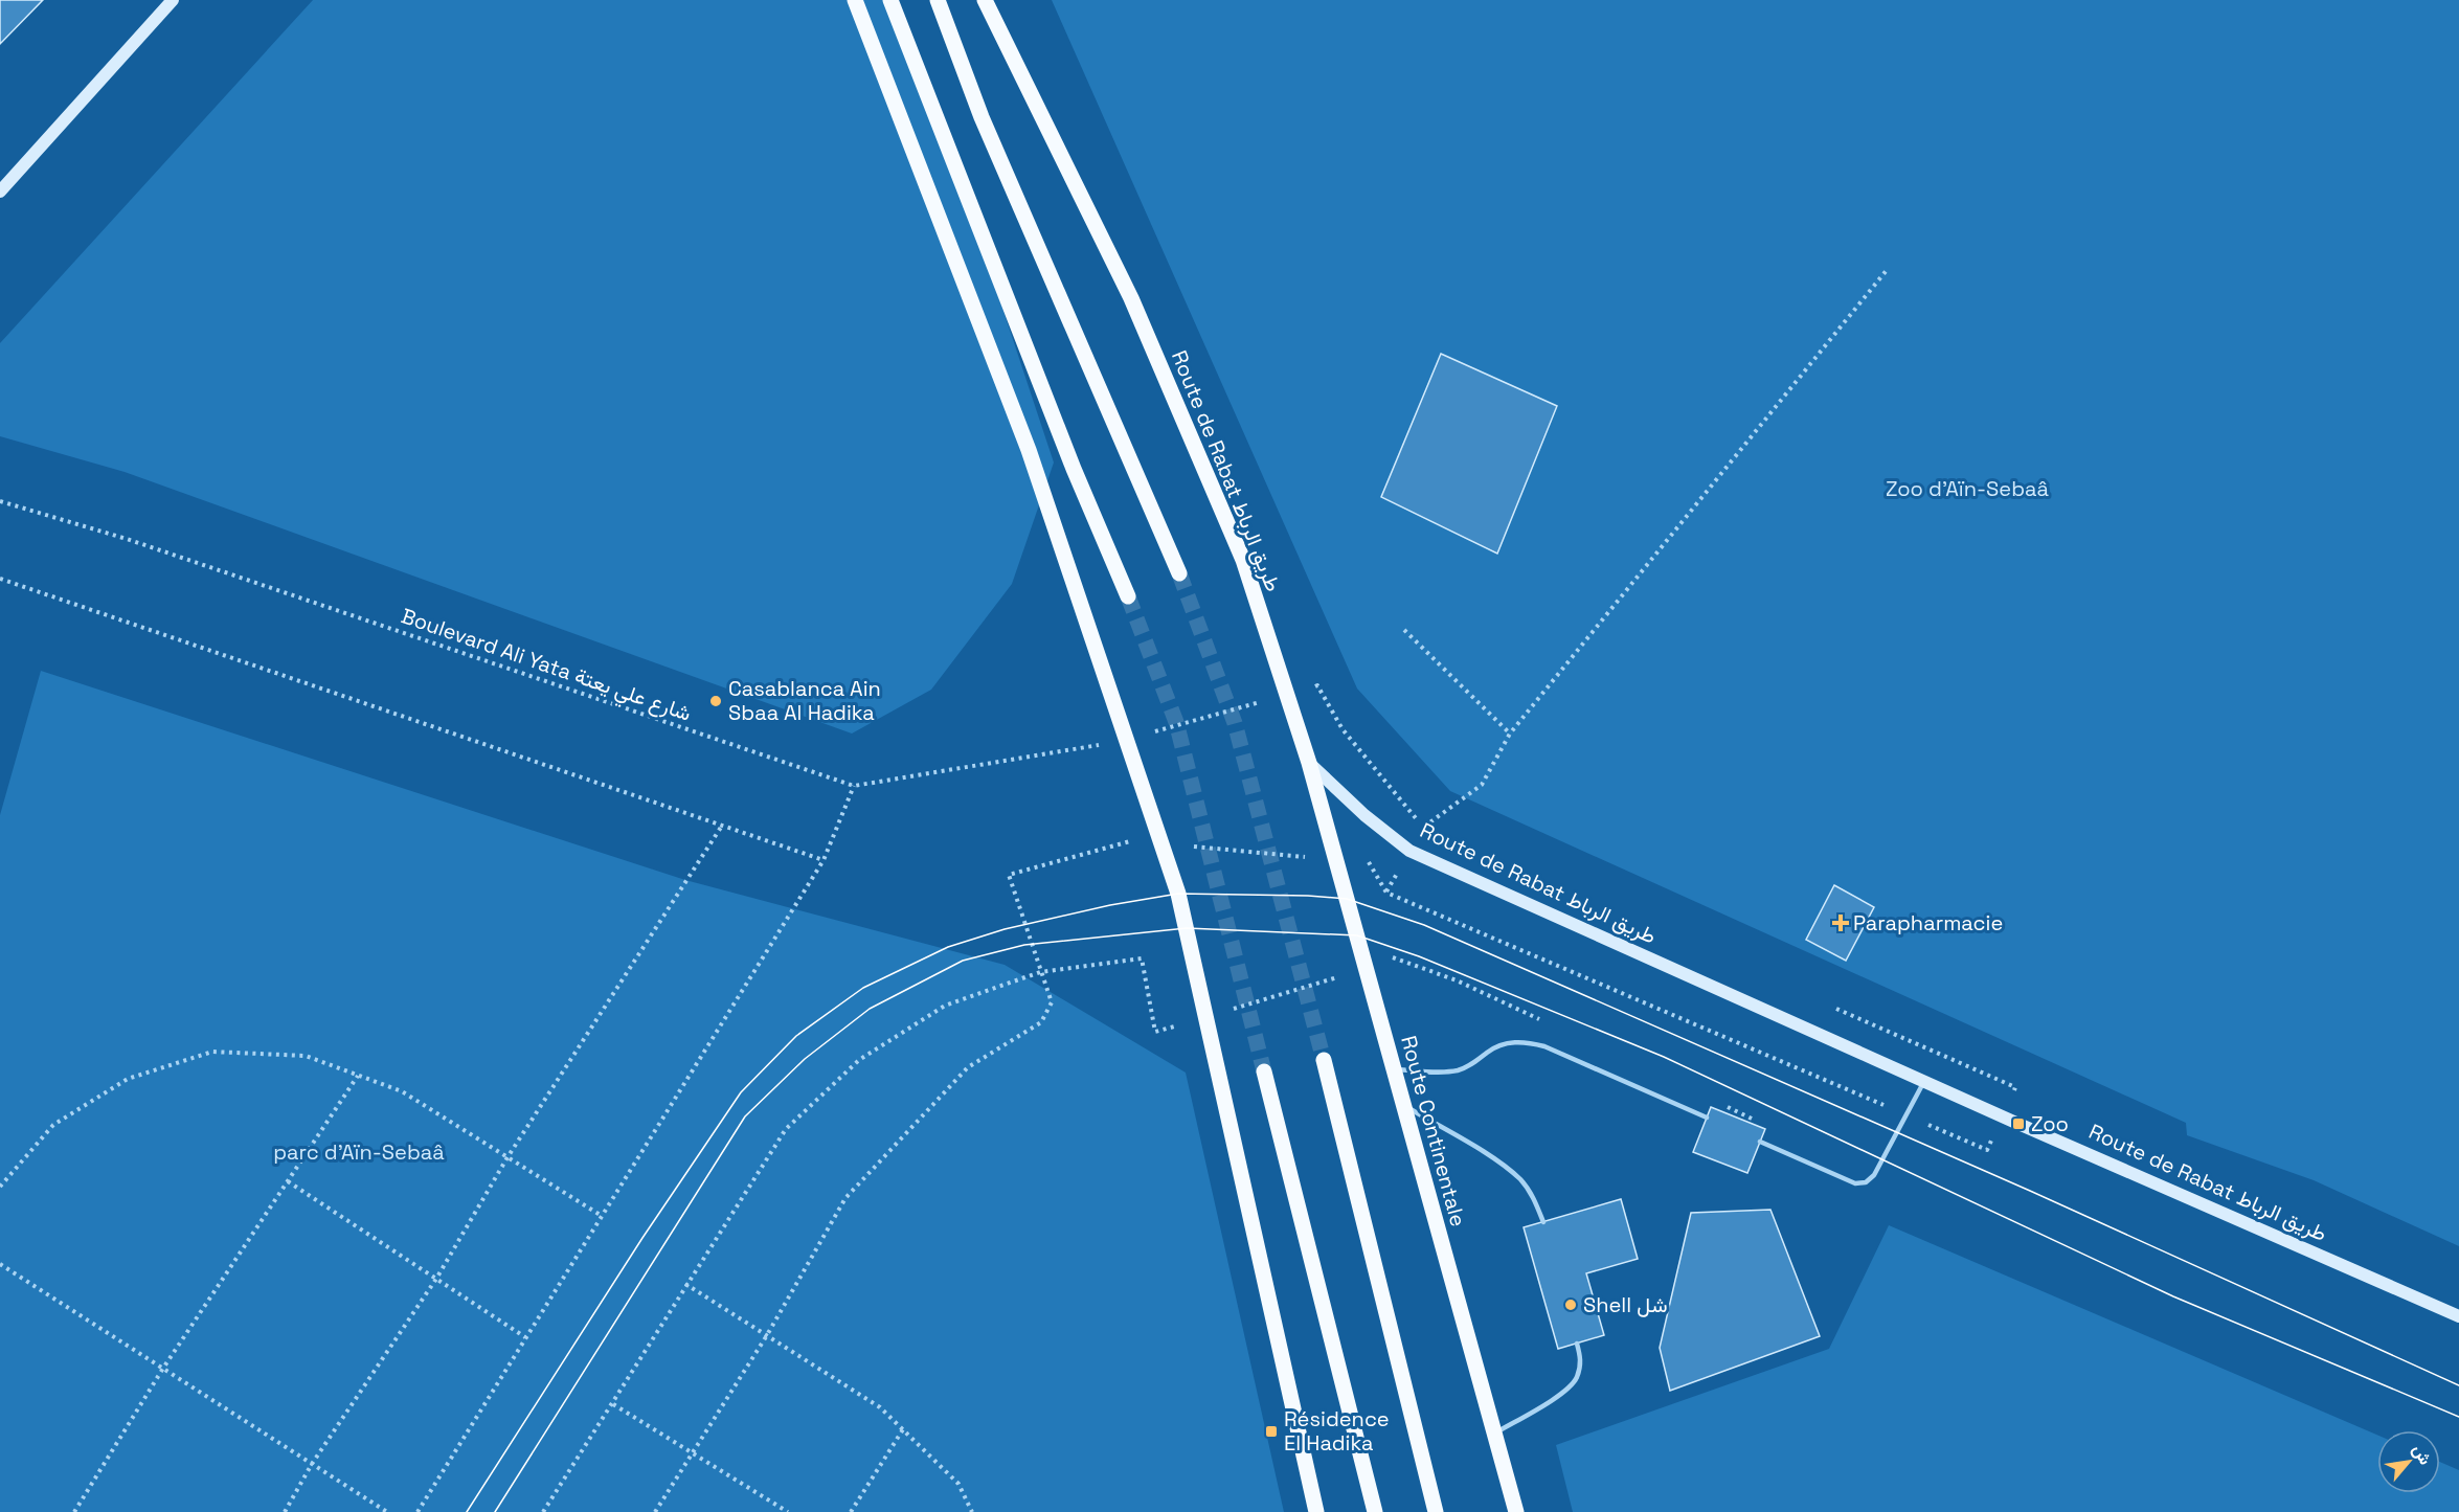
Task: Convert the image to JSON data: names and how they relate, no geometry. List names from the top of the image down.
{
  "streets": {
    "main road": ["Route de Rabat طريق الرباط", "Route Continentale"],
    "path": ["Boulevard Ali Yata شارع علي يعتة"]
  },
  "crossings": [
    ["Route de Rabat طريق الرباط", "Boulevard Ali Yata شارع علي يعتة"],
    ["Route de Rabat طريق الرباط", "Route Continentale"]
  ],
  "parks": ["Zoo d'Aïn-Sebaâ", "parc d'Aïn-Sebaâ"],
  "places": {
    "other": ["Casablanca Ain Sbaa Al Hadika", "Shell شل"],
    "health": ["Parapharmacie"],
    "transit": ["Zoo", "Résidence El Hadika"]
  },
  "north": "top right"
}
